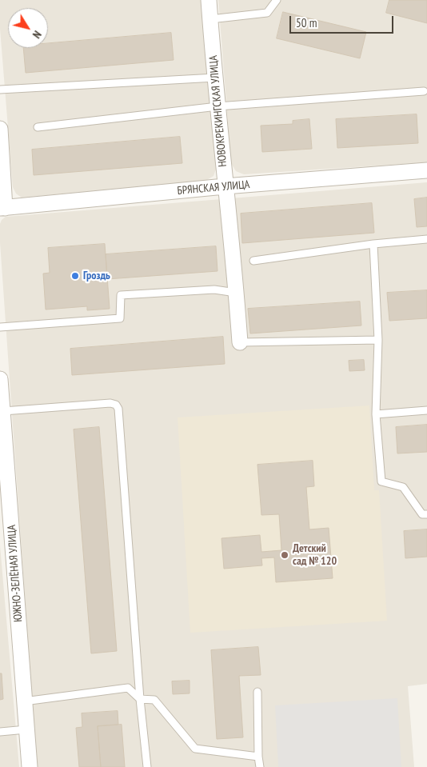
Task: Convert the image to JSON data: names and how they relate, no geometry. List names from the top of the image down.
{
  "streets": {
    "street": ["НОВОКРЕКИНГСКАЯ УЛИЦА", "БРЯНСКАЯ УЛИЦА", "ЮЖНО-ЗЕЛЁНАЯ УЛИЦА"]
  },
  "crossings": [
    ["НОВОКРЕКИНГСКАЯ УЛИЦА", "БРЯНСКАЯ УЛИЦА"]
  ],
  "places": ["Гроздь", "Детский сад № 120"],
  "scale_bar": "50 m",
  "north": "bottom right"
}
